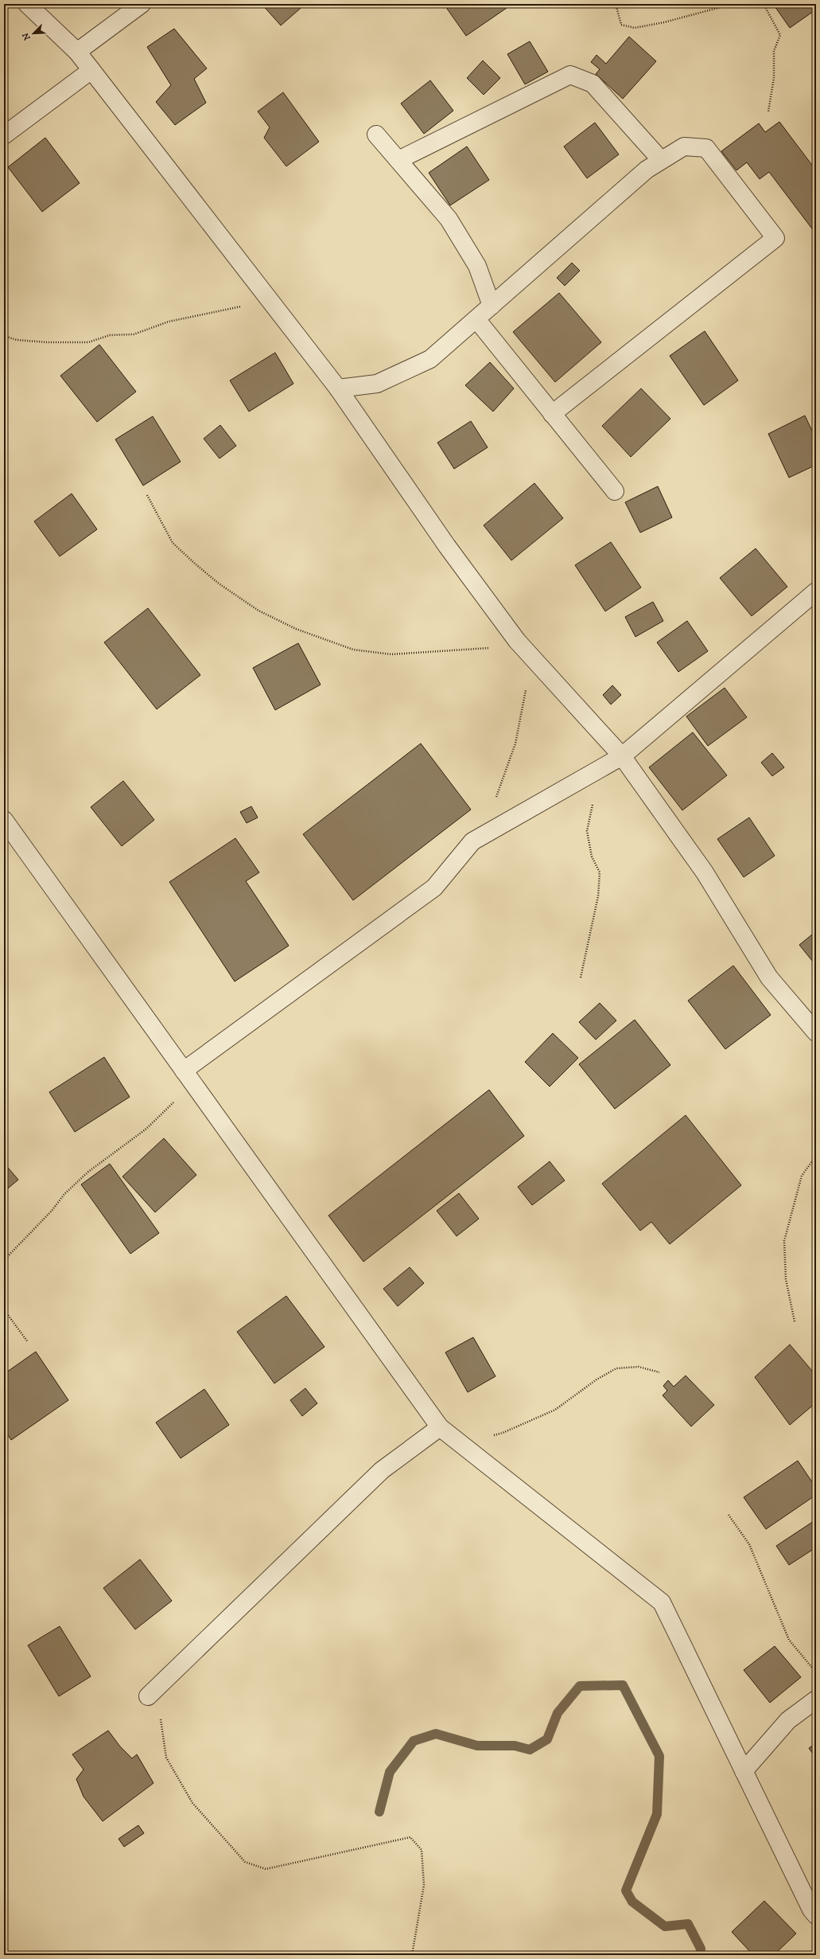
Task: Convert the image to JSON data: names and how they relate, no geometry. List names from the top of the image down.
{
  "north": "bottom left"
}
